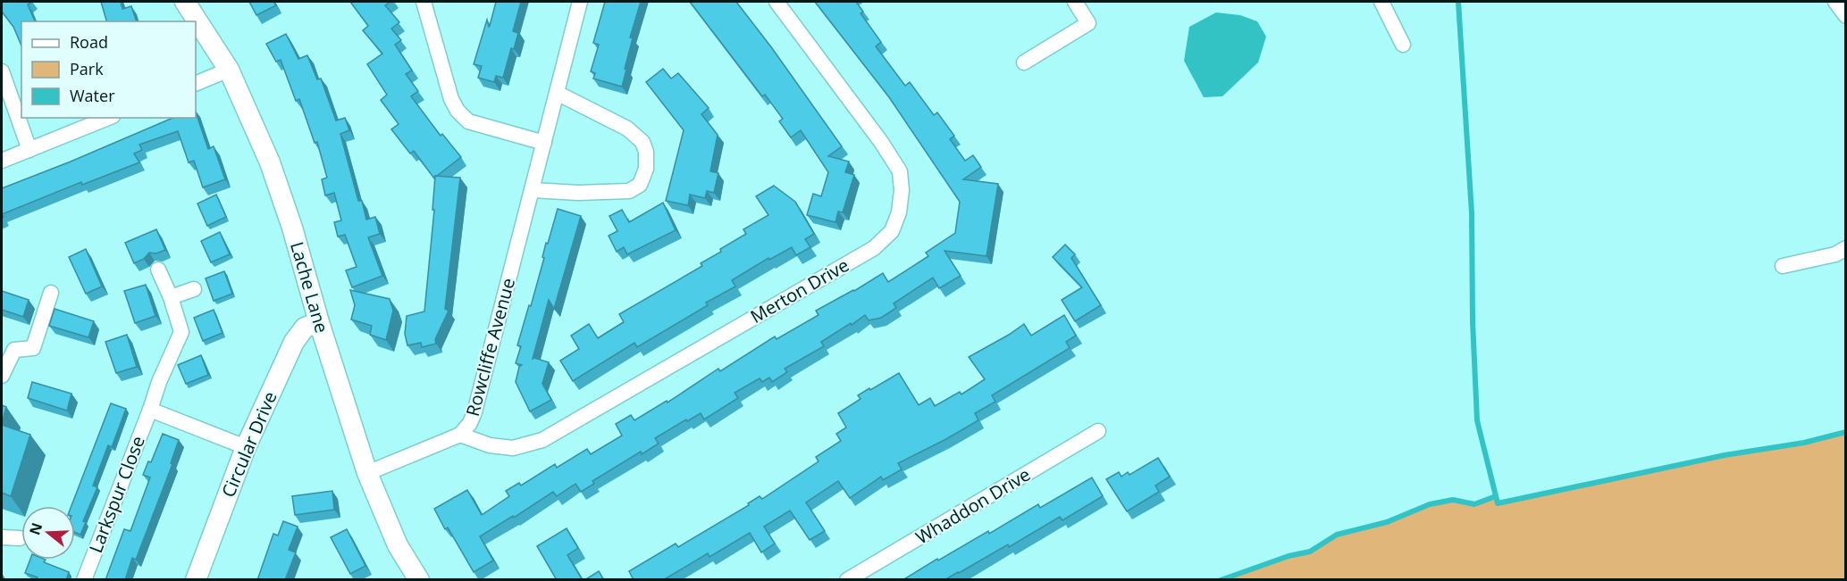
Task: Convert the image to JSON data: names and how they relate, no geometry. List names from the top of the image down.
{
  "streets": {
    "street": [
      "Lache Lane",
      "Merton Drive",
      "Rowcliffe Avenue",
      "Circular Drive",
      "Larkspur Close",
      "Whaddon Drive"
    ]
  },
  "crossings": [
    ["Lache Lane", "Rowcliffe Avenue"],
    ["Lache Lane", "Circular Drive"],
    ["Merton Drive", "Rowcliffe Avenue"]
  ],
  "legend": ["Road", "Park", "Water"],
  "north": "left"
}
